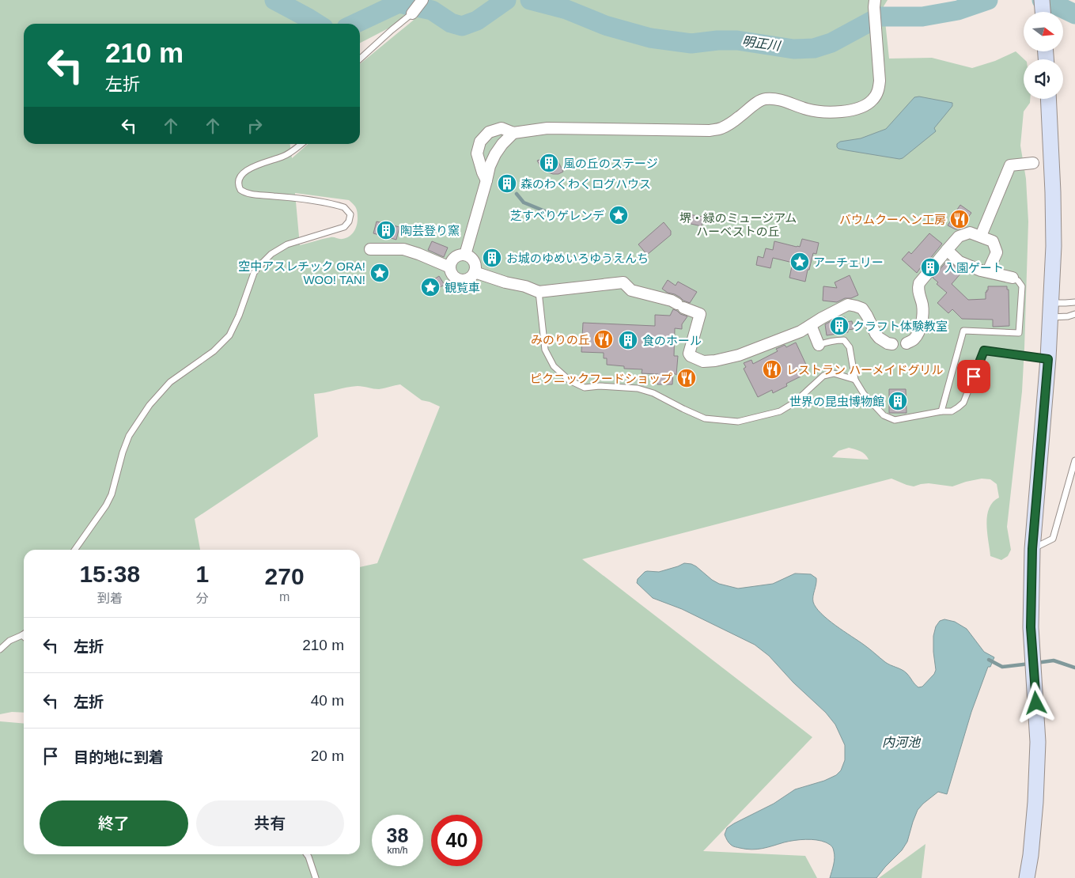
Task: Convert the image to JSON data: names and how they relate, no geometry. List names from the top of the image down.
{
  "water": ["明正川", "内河池"],
  "parks": ["堺・緑のミュージアム ハーベストの丘"],
  "places": {
    "building": [
      "風の丘のステージ",
      "森のわくわくログハウス",
      "陶芸登り窯",
      "お城のゆめいろゆうえんち",
      "入園ゲート",
      "クラフト体験教室",
      "食のホール",
      "世界の昆虫博物館"
    ],
    "place": [
      "芝すべりゲレンデ",
      "アーチェリー",
      "空中アスレチック ORA! WOO! TAN!",
      "観覧車"
    ],
    "restaurant": [
      "バウムクーヘン工房",
      "みのりの丘",
      "レストラン ハーメイドグリル",
      "ピクニックフードショップ"
    ]
  },
  "north": "right",
  "page": {
    "turn": ["210 m", "左折"],
    "eta": [
      "15:38",
      "到着",
      "1",
      "分",
      "270",
      "m"
    ],
    "list": [
      {
        "name": "左折",
        "value": "210 m"
      },
      {
        "name": "左折",
        "value": "40 m"
      },
      {
        "name": "目的地に到着",
        "value": "20 m"
      }
    ],
    "buttons": ["終了", "共有"],
    "speed": "38 km/h",
    "limit": "40"
  }
}
